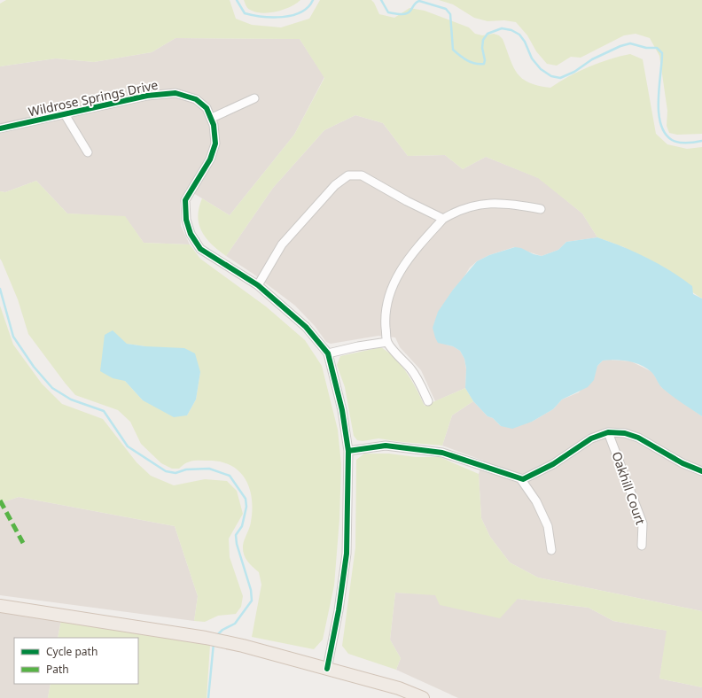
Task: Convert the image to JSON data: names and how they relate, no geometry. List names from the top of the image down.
{
  "streets": {
    "street": ["Wildrose Springs Drive", "Oakhill Court"]
  },
  "legend": ["Cycle path", "Path"]
}
